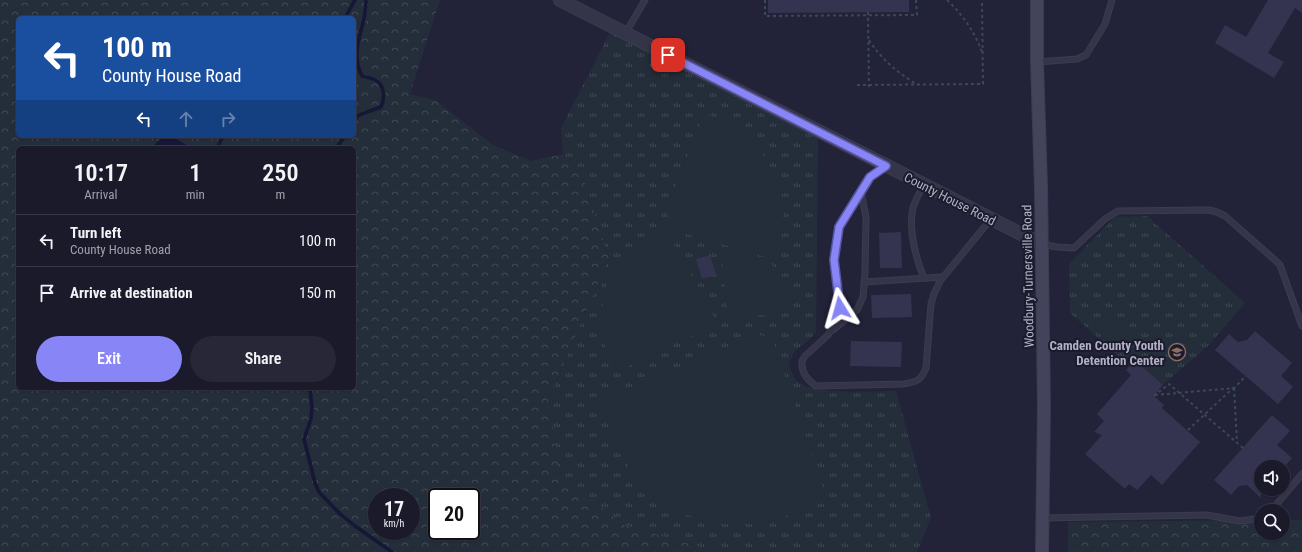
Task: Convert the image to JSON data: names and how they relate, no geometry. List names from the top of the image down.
{
  "streets": {
    "main road": ["Woodbury-Turnersville Road"],
    "street": ["County House Road"]
  },
  "crossings": [
    ["County House Road", "Woodbury-Turnersville Road"]
  ],
  "places": {
    "school or university": ["Camden County Youth Detention Center"]
  },
  "page": {
    "turn": ["100 m", "County House Road"],
    "eta": [
      "10:17",
      "Arrival",
      "1",
      "min",
      "250",
      "m"
    ],
    "list": [
      {
        "name": "Turn left",
        "note": "County House Road",
        "value": "100 m"
      },
      {
        "name": "Arrive at destination",
        "value": "150 m"
      }
    ],
    "buttons": ["Exit", "Share"],
    "speed": "17 km/h",
    "limit": "20"
  }
}
